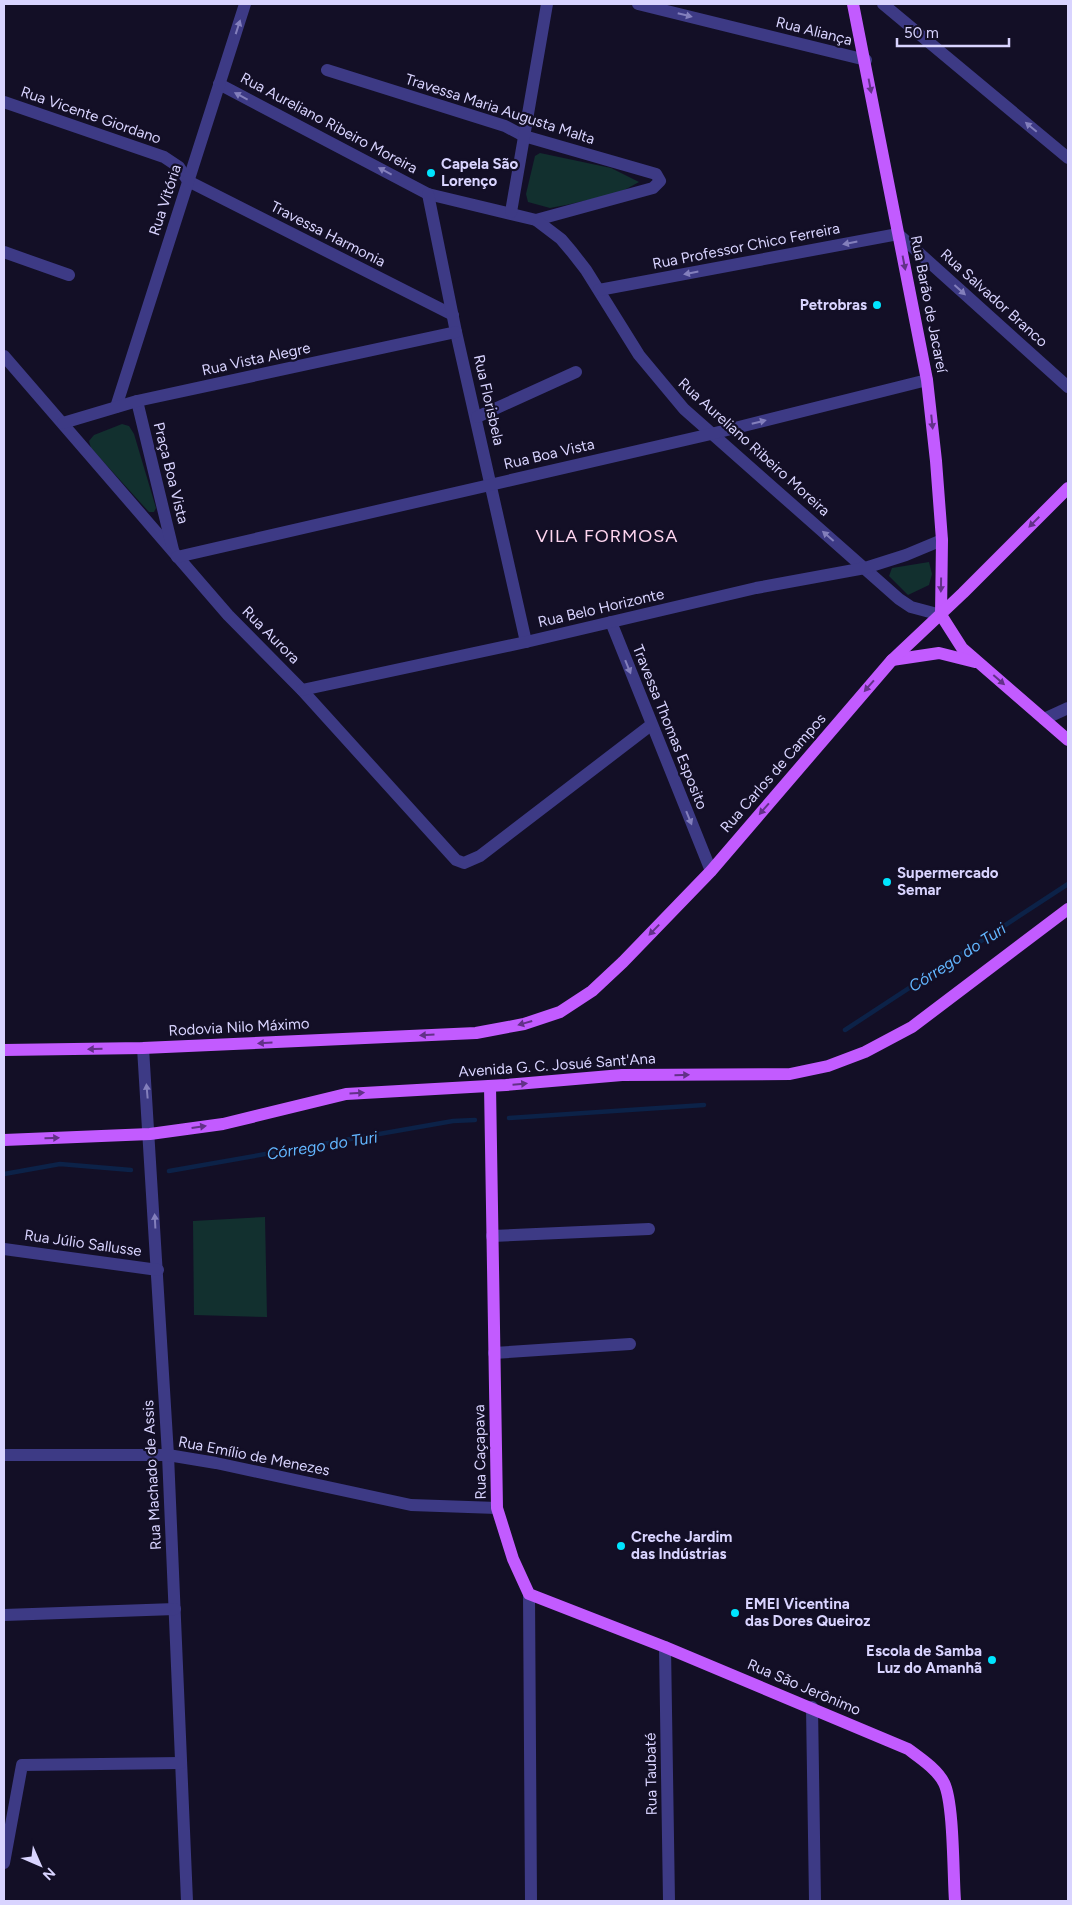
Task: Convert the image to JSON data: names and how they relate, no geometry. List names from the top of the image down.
{
  "streets": {
    "main road": [
      "Rua Barão de Jacareí",
      "Rua Carlos de Campos",
      "Rodovia Nilo Máximo",
      "Avenida G. C. Josué Sant'Ana",
      "Rua Caçapava",
      "Rua São Jerônimo"
    ],
    "street": [
      "Rua Aliança",
      "Travessa Maria Augusta Malta",
      "Rua Vicente Giordano",
      "Rua Aureliano Ribeiro Moreira",
      "Rua Vitória",
      "Travessa Harmonia",
      "Rua Professor Chico Ferreira",
      "Rua Salvador Branco",
      "Rua Vista Alegre",
      "Rua Florisbela",
      "Rua Boa Vista",
      "Praça Boa Vista",
      "Rua Belo Horizonte",
      "Rua Aurora",
      "Travessa Thomas Esposito",
      "Rua Júlio Sallusse",
      "Rua Emílio de Menezes",
      "Rua Machado de Assis",
      "Rua Taubaté"
    ]
  },
  "crossings": [
    ["Rua Aliança", "Rua Barão de Jacareí"],
    ["Travessa Maria Augusta Malta", "Rua Aureliano Ribeiro Moreira"],
    ["Rua Vicente Giordano", "Rua Vitória"],
    ["Rua Vicente Giordano", "Travessa Harmonia"],
    ["Rua Aureliano Ribeiro Moreira", "Rua Vitória"],
    ["Rua Aureliano Ribeiro Moreira", "Rua Professor Chico Ferreira"],
    ["Rua Aureliano Ribeiro Moreira", "Rua Barão de Jacareí"],
    ["Rua Aureliano Ribeiro Moreira", "Rua Florisbela"],
    ["Rua Aureliano Ribeiro Moreira", "Rua Boa Vista"],
    ["Rua Aureliano Ribeiro Moreira", "Rua Belo Horizonte"],
    ["Rua Aureliano Ribeiro Moreira", "Rua Carlos de Campos"],
    ["Rua Vitória", "Travessa Harmonia"],
    ["Rua Vitória", "Rua Vista Alegre"],
    ["Travessa Harmonia", "Rua Florisbela"],
    ["Rua Professor Chico Ferreira", "Rua Salvador Branco"],
    ["Rua Professor Chico Ferreira", "Rua Barão de Jacareí"],
    ["Rua Salvador Branco", "Rua Barão de Jacareí"],
    ["Rua Barão de Jacareí", "Rua Boa Vista"],
    ["Rua Barão de Jacareí", "Rua Belo Horizonte"],
    ["Rua Barão de Jacareí", "Rua Carlos de Campos"],
    ["Rua Vista Alegre", "Rua Florisbela"],
    ["Rua Vista Alegre", "Praça Boa Vista"],
    ["Rua Vista Alegre", "Rua Aurora"],
    ["Rua Florisbela", "Rua Boa Vista"],
    ["Rua Florisbela", "Rua Belo Horizonte"],
    ["Rua Boa Vista", "Praça Boa Vista"],
    ["Rua Boa Vista", "Rua Aurora"],
    ["Praça Boa Vista", "Rua Aurora"],
    ["Rua Belo Horizonte", "Rua Aurora"],
    ["Rua Belo Horizonte", "Travessa Thomas Esposito"],
    ["Rua Aurora", "Travessa Thomas Esposito"],
    ["Travessa Thomas Esposito", "Rua Carlos de Campos"],
    ["Rua Carlos de Campos", "Rodovia Nilo Máximo"],
    ["Rodovia Nilo Máximo", "Rua Machado de Assis"],
    ["Avenida G. C. Josué Sant'Ana", "Rua Caçapava"],
    ["Avenida G. C. Josué Sant'Ana", "Rua Machado de Assis"],
    ["Rua Júlio Sallusse", "Rua Machado de Assis"],
    ["Rua Caçapava", "Rua Emílio de Menezes"],
    ["Rua Caçapava", "Rua São Jerônimo"],
    ["Rua Emílio de Menezes", "Rua Machado de Assis"],
    ["Rua São Jerônimo", "Rua Taubaté"]
  ],
  "one_way": [
    "Rua Aliança",
    "Rua Aureliano Ribeiro Moreira",
    "Rua Professor Chico Ferreira",
    "Rua Salvador Branco",
    "Rua Barão de Jacareí",
    "Travessa Thomas Esposito",
    "Rua Carlos de Campos",
    "Rodovia Nilo Máximo",
    "Avenida G. C. Josué Sant'Ana"
  ],
  "districts": ["VILA FORMOSA"],
  "water": ["Córrego do Turi"],
  "places": [
    "Capela São Lorenço",
    "Petrobras",
    "Supermercado Semar",
    "Creche Jardim das Indústrias",
    "EMEI Vicentina das Dores Queiroz",
    "Escola de Samba Luz do Amanhã"
  ],
  "scale_bar": "50 m",
  "north": "bottom right"
}
